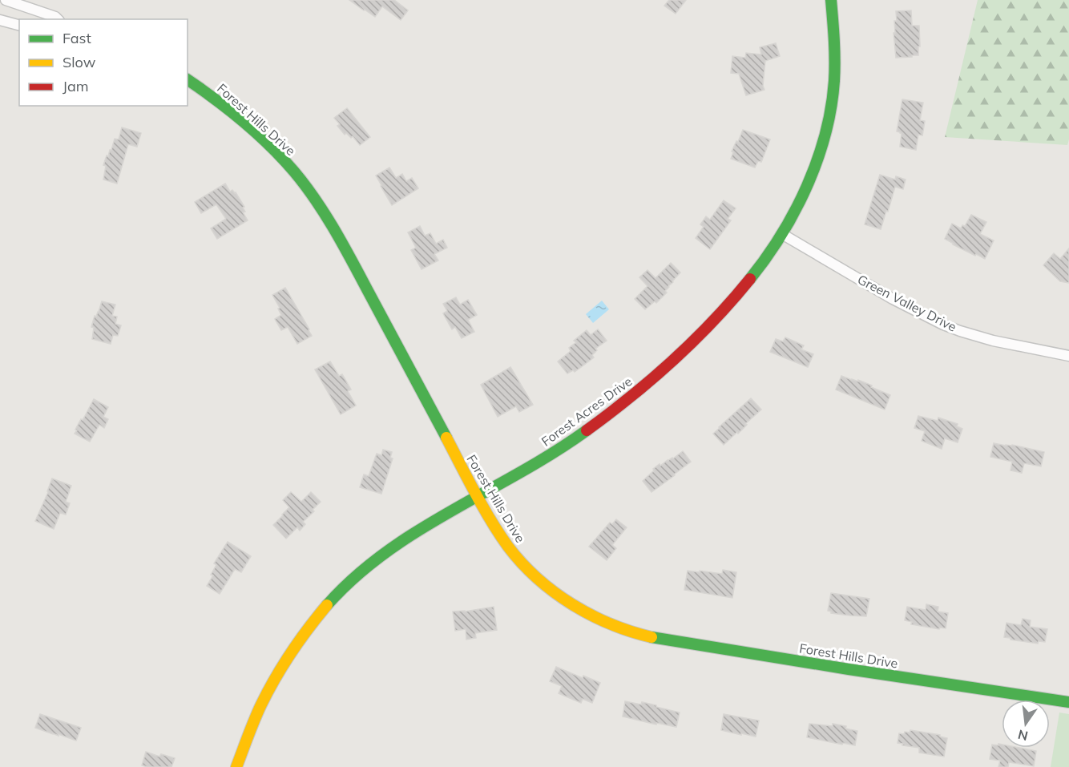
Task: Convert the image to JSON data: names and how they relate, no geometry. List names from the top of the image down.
{
  "streets": {
    "street": ["Forest Hills Drive", "Green Valley Drive", "Forest Acres Drive"]
  },
  "crossings": [
    ["Forest Hills Drive", "Forest Acres Drive"],
    ["Green Valley Drive", "Forest Acres Drive"]
  ],
  "legend": ["Fast", "Slow", "Jam"],
  "north": "bottom"
}
